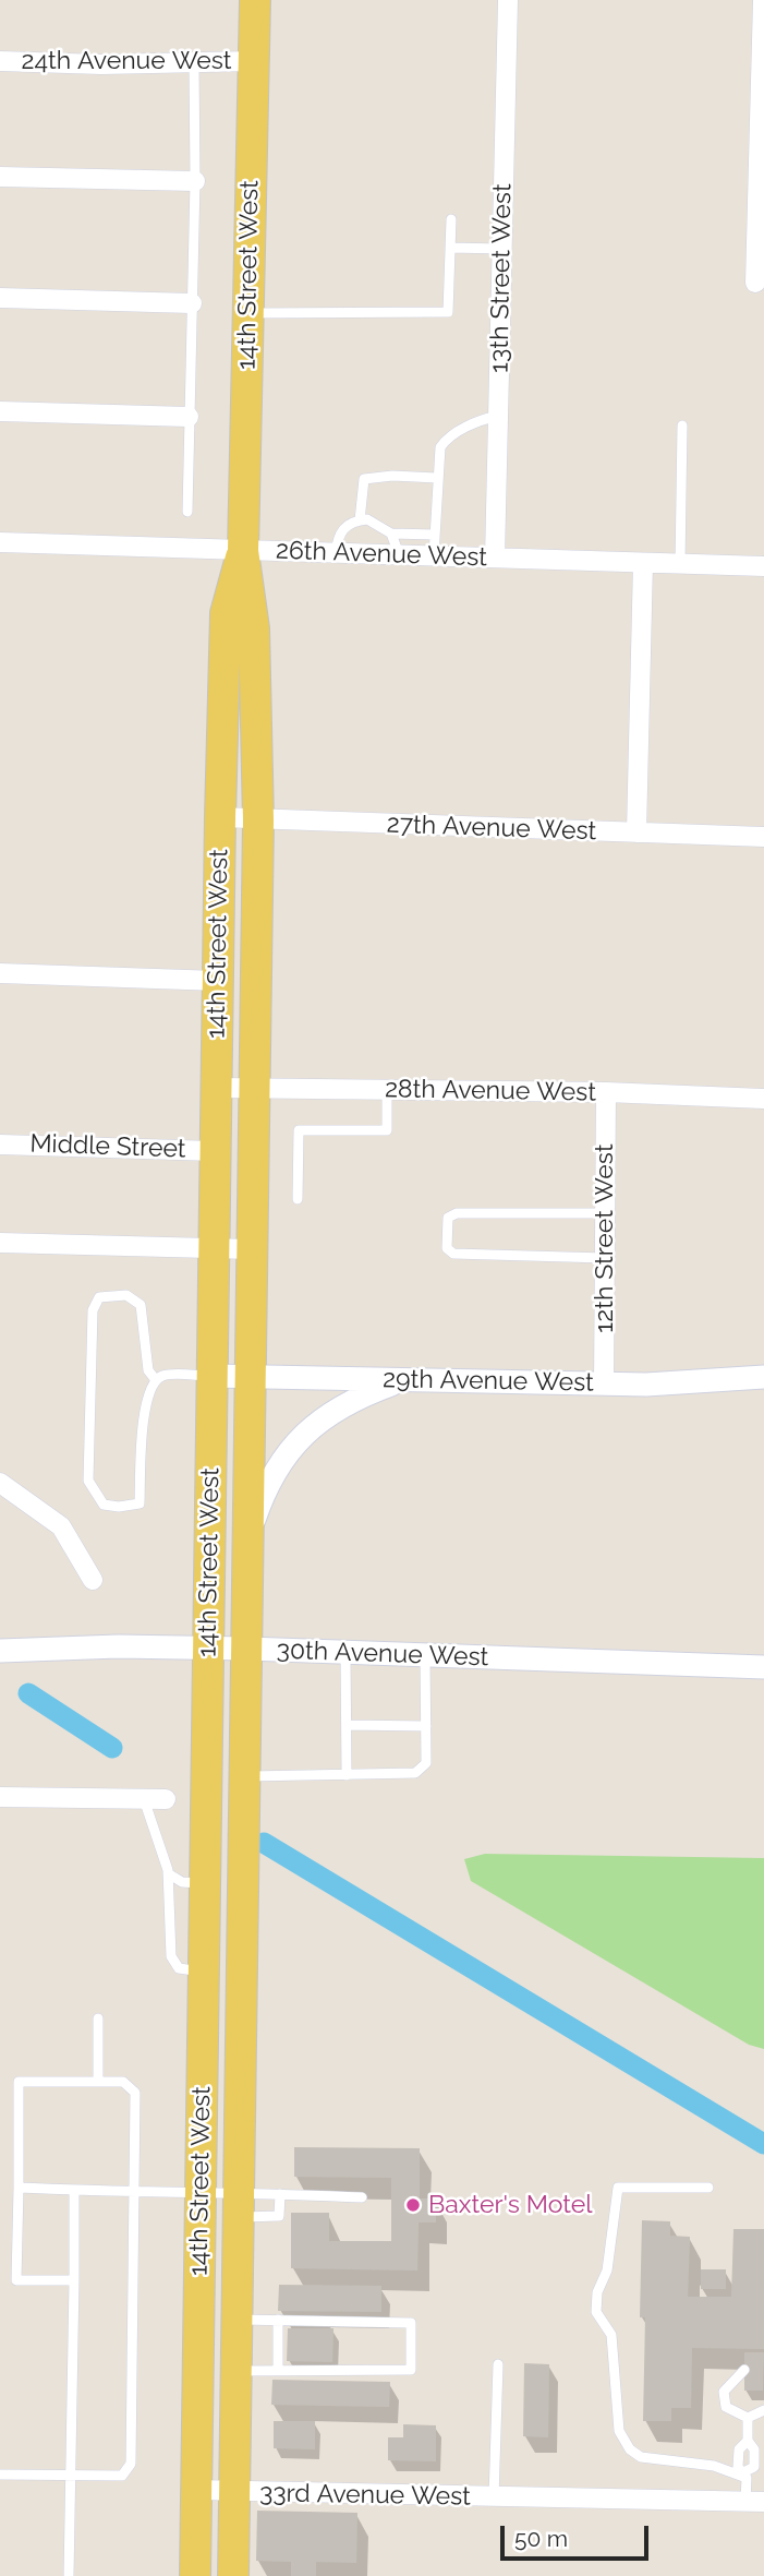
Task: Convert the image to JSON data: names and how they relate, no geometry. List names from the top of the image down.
{
  "streets": {
    "main road": ["14th Street West"],
    "street": [
      "24th Avenue West",
      "13th Street West",
      "26th Avenue West",
      "27th Avenue West",
      "28th Avenue West",
      "Middle Street",
      "12th Street West",
      "29th Avenue West",
      "30th Avenue West",
      "33rd Avenue West"
    ]
  },
  "crossings": [
    ["24th Avenue West", "14th Street West"],
    ["14th Street West", "26th Avenue West"],
    ["14th Street West", "27th Avenue West"],
    ["14th Street West", "28th Avenue West"],
    ["14th Street West", "Middle Street"],
    ["14th Street West", "29th Avenue West"],
    ["14th Street West", "30th Avenue West"],
    ["14th Street West", "33rd Avenue West"],
    ["13th Street West", "26th Avenue West"],
    ["28th Avenue West", "12th Street West"],
    ["12th Street West", "29th Avenue West"]
  ],
  "places": ["Baxter's Motel"],
  "scale_bar": "50 m"
}
